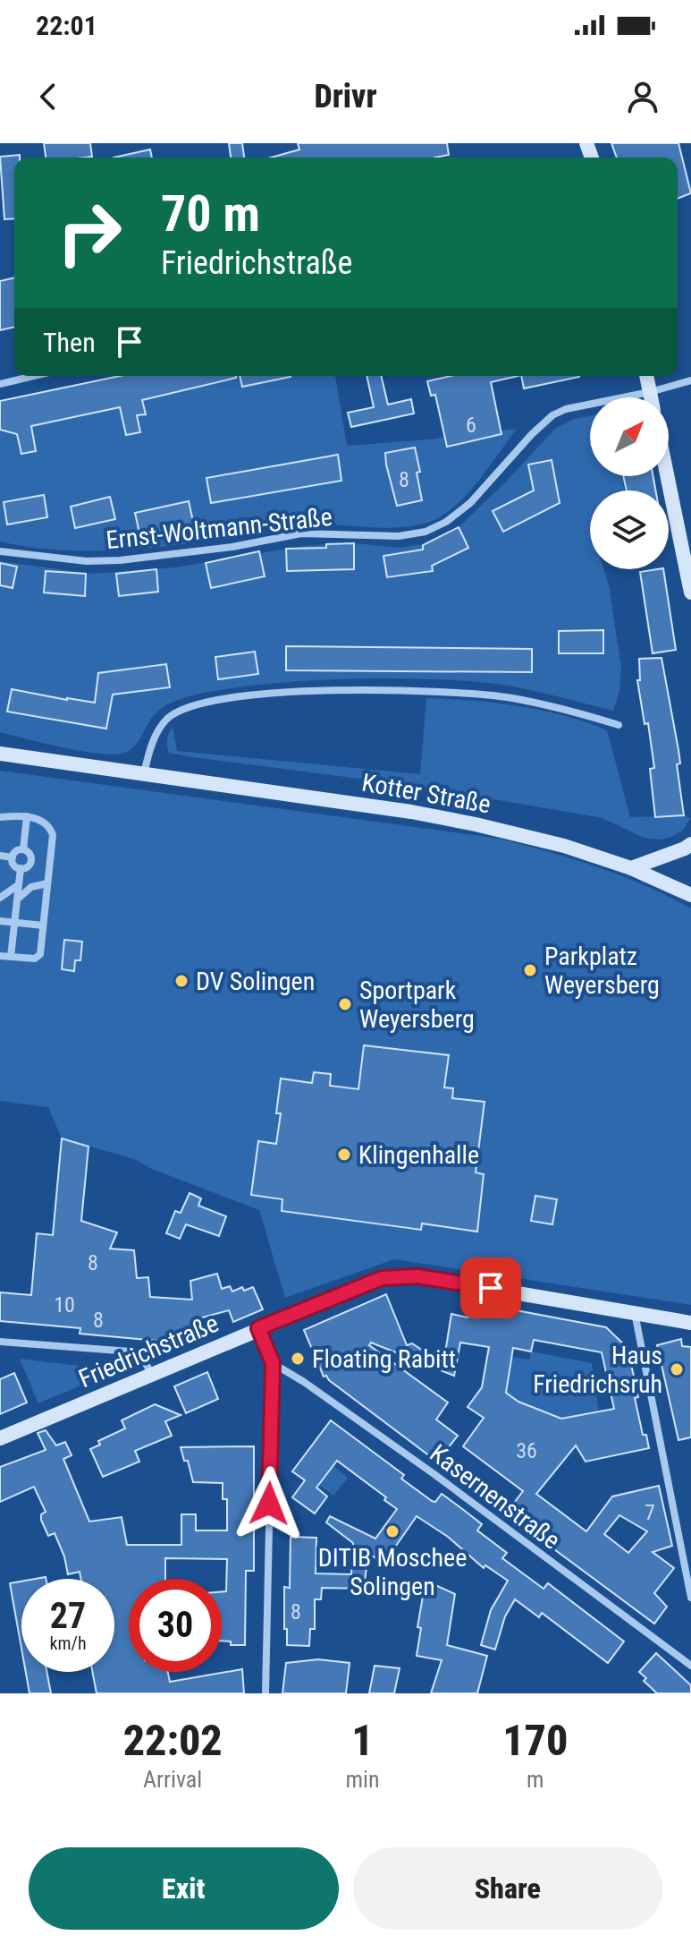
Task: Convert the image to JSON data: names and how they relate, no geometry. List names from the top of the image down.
{
  "streets": {
    "street": [
      "Ernst-Woltmann-Straße",
      "Kotter Straße",
      "Friedrichstraße",
      "Kasernenstraße"
    ]
  },
  "places": [
    "Parkplatz Weyersberg",
    "DV Solingen",
    "Sportpark Weyersberg",
    "Klingenhalle",
    "Floating Rabitt",
    "Haus Friedrichsruh",
    "DITIB Moschee Solingen"
  ],
  "house_numbers": [
    "6",
    "8",
    "8",
    "10",
    "8",
    "36",
    "7",
    "8"
  ],
  "north": "top right",
  "page": {
    "status": "22:01",
    "header": "Drivr",
    "turn": ["70 m", "Friedrichstraße"],
    "then": "Then",
    "speed": "27 km/h",
    "limit": "30",
    "eta": [
      "22:02",
      "Arrival",
      "1",
      "min",
      "170",
      "m"
    ],
    "buttons": ["Exit", "Share"]
  }
}
